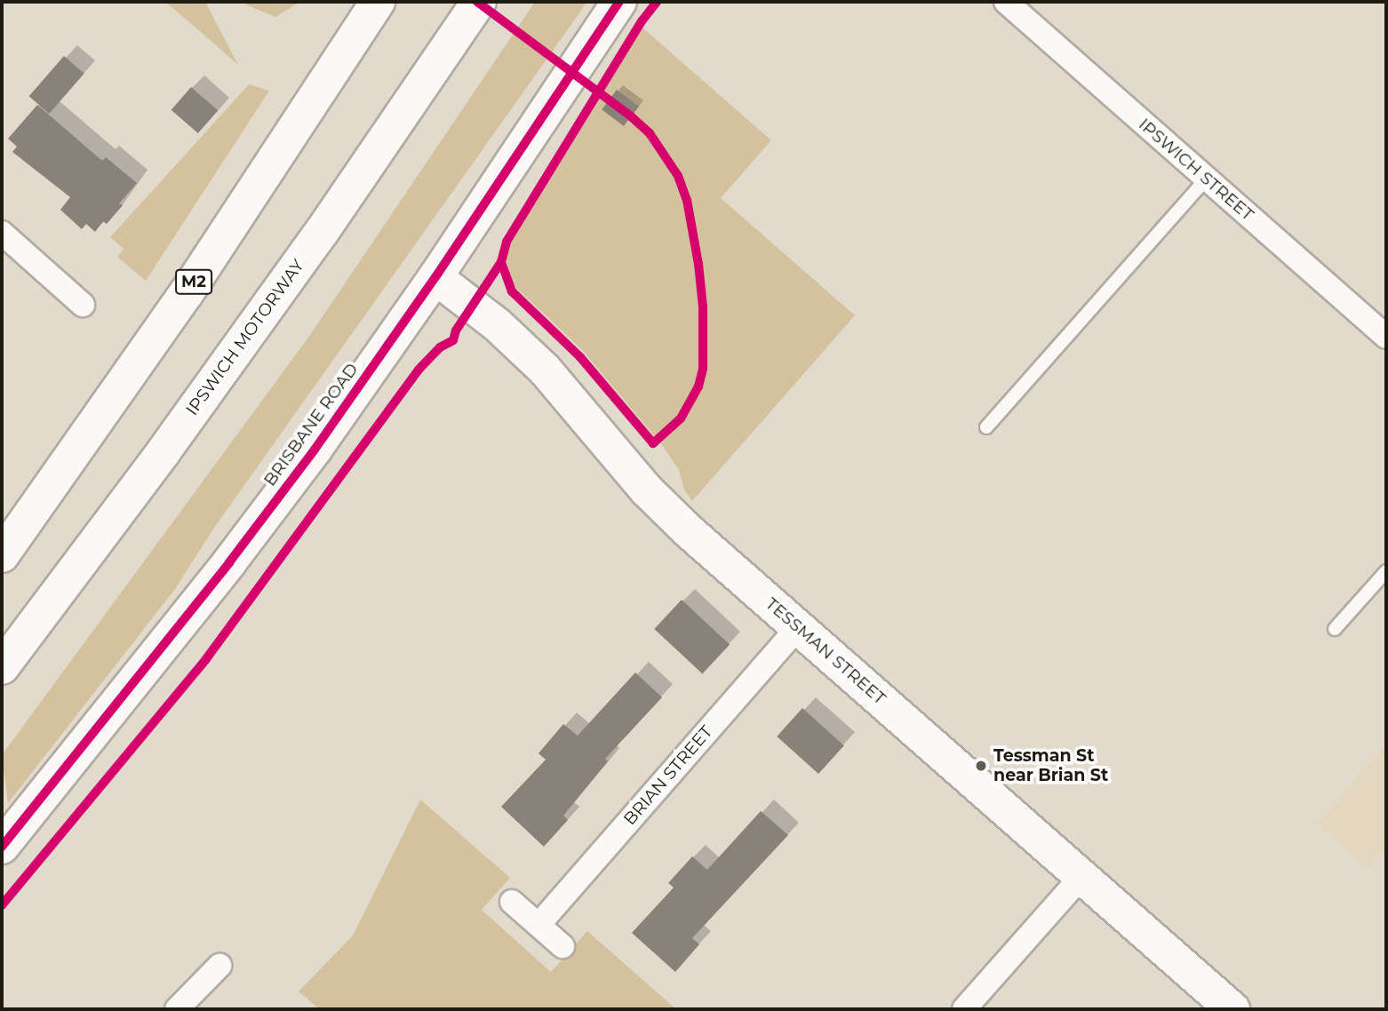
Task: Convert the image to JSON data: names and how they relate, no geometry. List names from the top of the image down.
{
  "streets": {
    "main road": [
      "M2",
      "IPSWICH MOTORWAY",
      "BRISBANE ROAD",
      "TESSMAN STREET"
    ],
    "street": ["IPSWICH STREET", "BRIAN STREET"]
  },
  "crossings": [
    ["BRISBANE ROAD", "TESSMAN STREET"],
    ["TESSMAN STREET", "BRIAN STREET"]
  ],
  "places": ["Tessman St near Brian St"]
}
